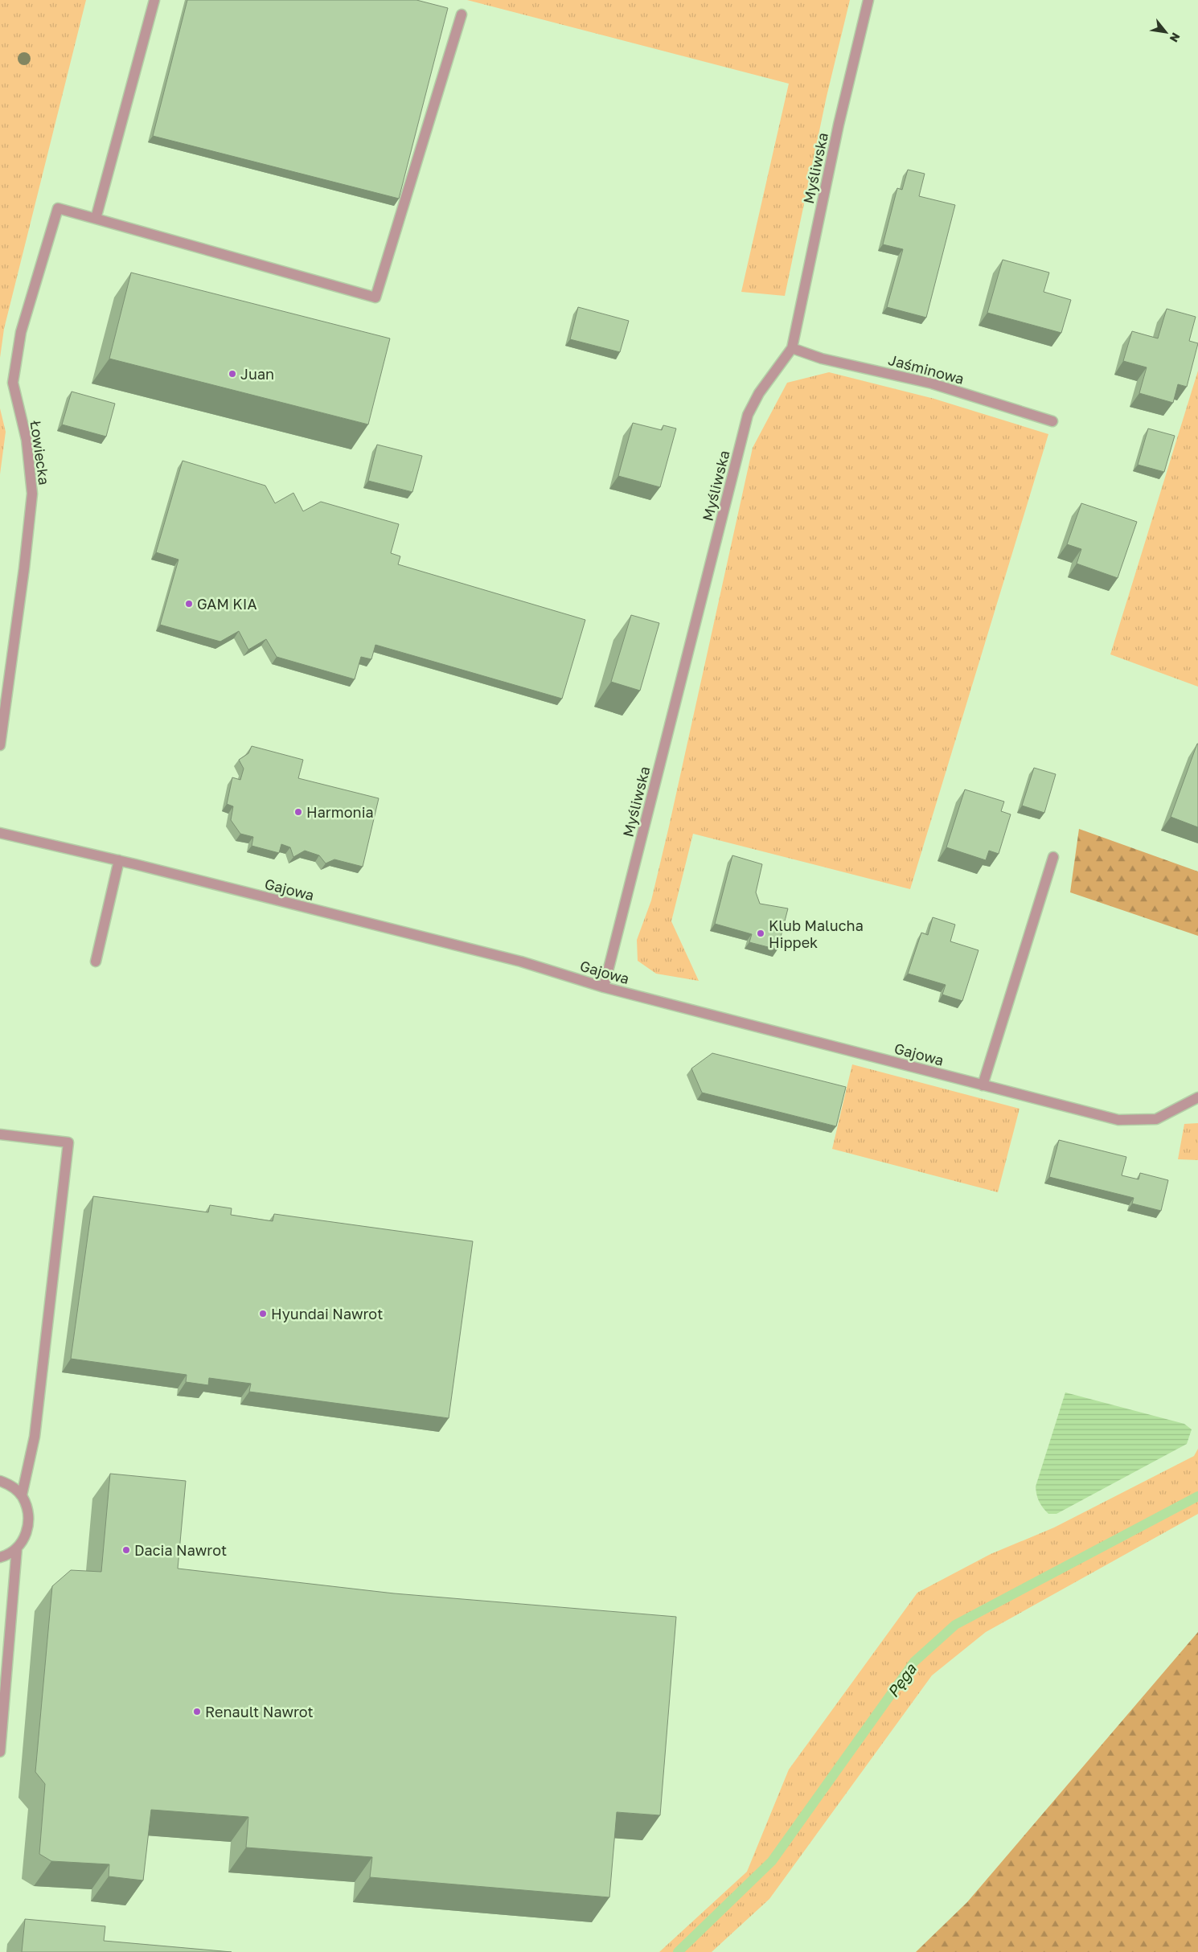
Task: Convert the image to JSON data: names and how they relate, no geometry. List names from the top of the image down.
{
  "streets": {
    "street": [
      "Myśliwska",
      "Jaśminowa",
      "Łowiecka",
      "Gajowa"
    ]
  },
  "crossings": [
    ["Myśliwska", "Jaśminowa"],
    ["Myśliwska", "Gajowa"]
  ],
  "water": ["Pęga"],
  "places": [
    "Juan",
    "GAM KIA",
    "Harmonia",
    "Klub Malucha Hippek",
    "Hyundai Nawrot",
    "Dacia Nawrot",
    "Renault Nawrot"
  ],
  "north": "bottom right"
}
